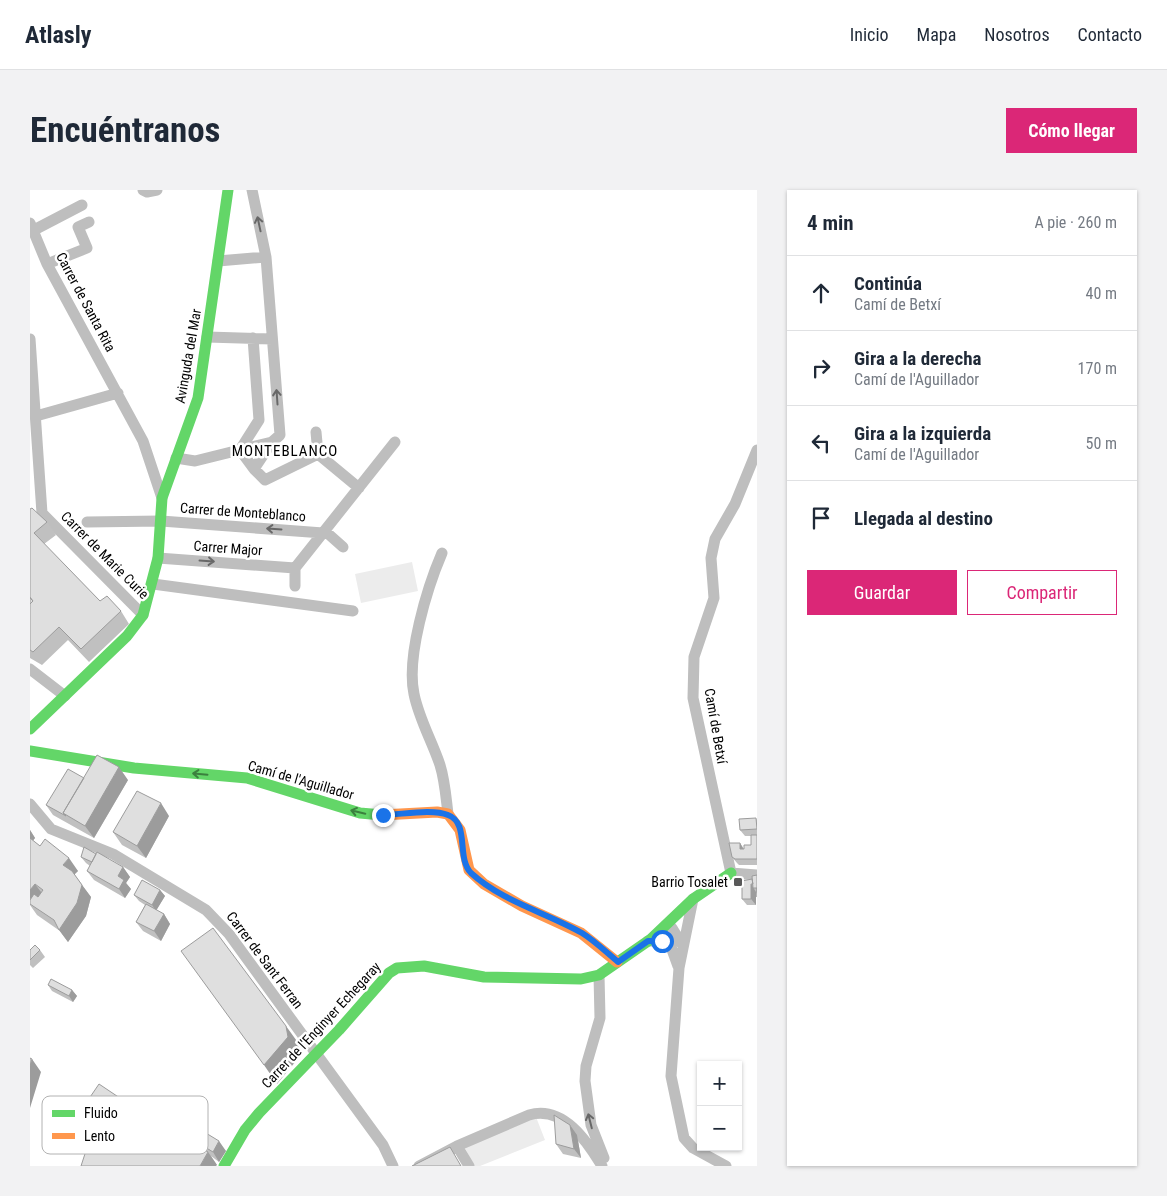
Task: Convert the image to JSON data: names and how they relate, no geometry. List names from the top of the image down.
{
  "streets": {
    "street": [
      "Carrer de Santa Rita",
      "Avinguda del Mar",
      "Carrer de Monteblanco",
      "Carrer Major",
      "Carrer de Marie Curie",
      "Camí de Betxí",
      "Camí de l'Aguillador",
      "Carrer de Sant Ferran",
      "Carrer de l'Enginyer Echegaray"
    ]
  },
  "crossings": [
    ["Carrer de Santa Rita", "Avinguda del Mar"],
    ["Avinguda del Mar", "Carrer de Monteblanco"],
    ["Avinguda del Mar", "Carrer Major"],
    ["Avinguda del Mar", "Carrer de Marie Curie"],
    ["Carrer de Sant Ferran", "Carrer de l'Enginyer Echegaray"]
  ],
  "one_way": ["Camí de l'Aguillador"],
  "districts": ["MONTEBLANCO"],
  "places": {
    "transit": ["Barrio Tosalet"]
  },
  "legend": ["Fluido", "Lento"],
  "page": {
    "header": "Atlasly",
    "nav": [
      "Inicio",
      "Mapa",
      "Nosotros",
      "Contacto"
    ],
    "buttons": [
      "Cómo llegar",
      ["Guardar", "Compartir"]
    ],
    "title": "Encuéntranos",
    "heading": ["4 min", "A pie · 260 m"],
    "list": [
      ["Continúa", "Camí de Betxí", "40 m"],
      ["Gira a la derecha", "Camí de l'Aguillador", "170 m"],
      ["Gira a la izquierda", "Camí de l'Aguillador", "50 m"],
      "Llegada al destino"
    ],
    "map_buttons": ["+", "−"]
  }
}
